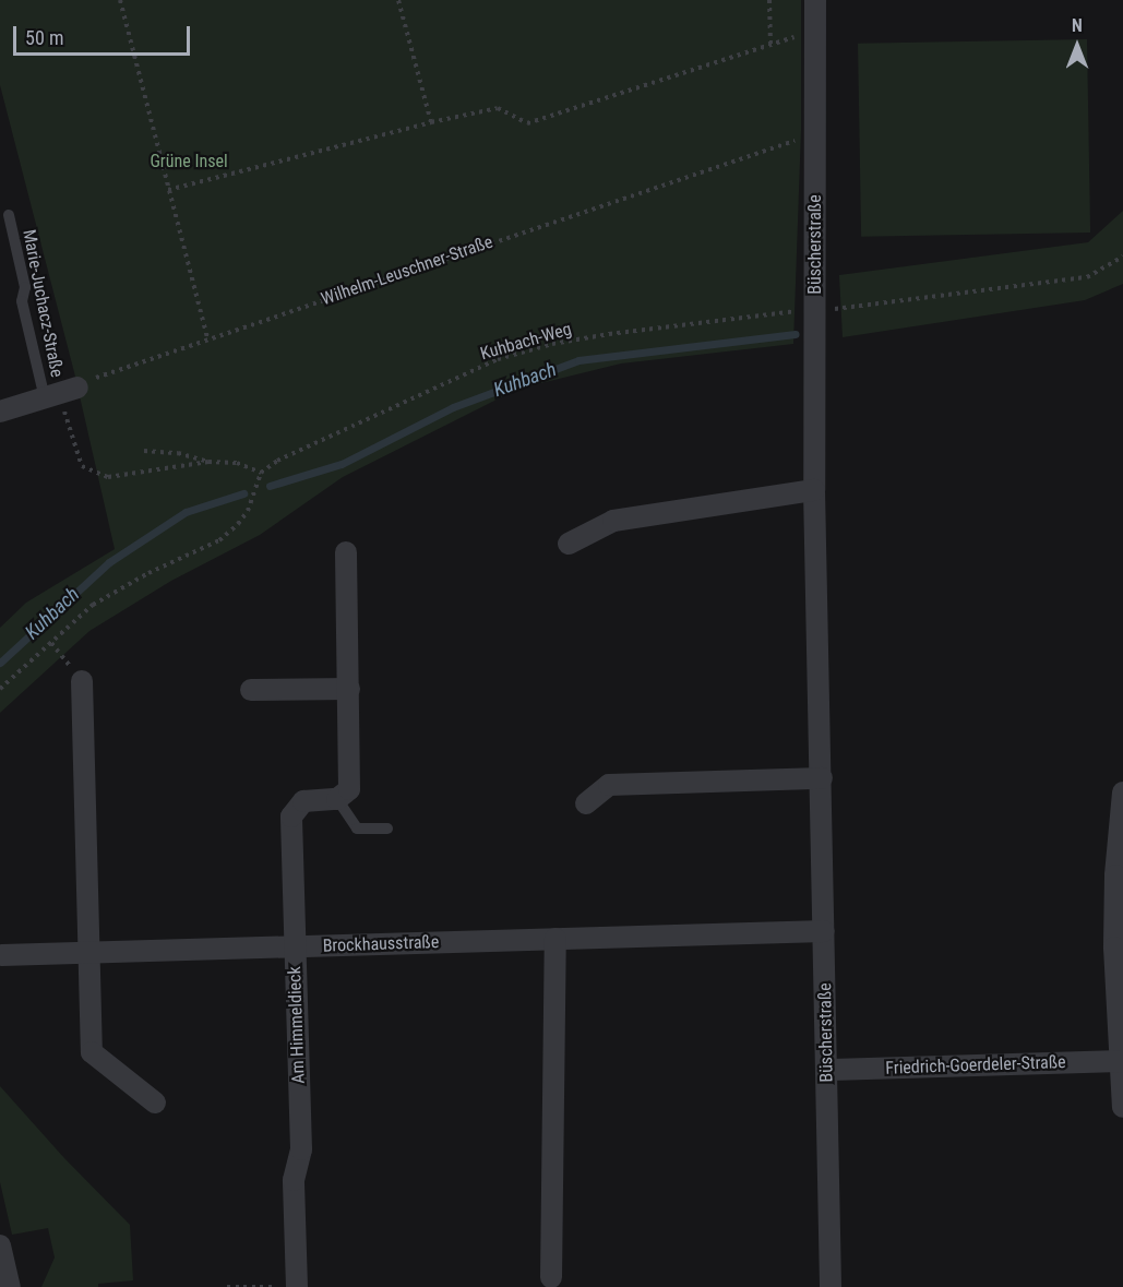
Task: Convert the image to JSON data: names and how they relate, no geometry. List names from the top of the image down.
{
  "streets": {
    "street": [
      "Büscherstraße",
      "Brockhausstraße",
      "Am Himmeldieck",
      "Friedrich-Goerdeler-Straße"
    ],
    "lane": ["Marie-Juchacz-Straße"],
    "path": ["Wilhelm-Leuschner-Straße", "Kuhbach-Weg"]
  },
  "crossings": [
    ["Büscherstraße", "Wilhelm-Leuschner-Straße"],
    ["Büscherstraße", "Kuhbach-Weg"],
    ["Büscherstraße", "Brockhausstraße"],
    ["Büscherstraße", "Friedrich-Goerdeler-Straße"],
    ["Wilhelm-Leuschner-Straße", "Marie-Juchacz-Straße"],
    ["Brockhausstraße", "Am Himmeldieck"]
  ],
  "water": ["Kuhbach"],
  "parks": ["Grüne Insel"],
  "scale_bar": "50 m",
  "north": "top"
}
